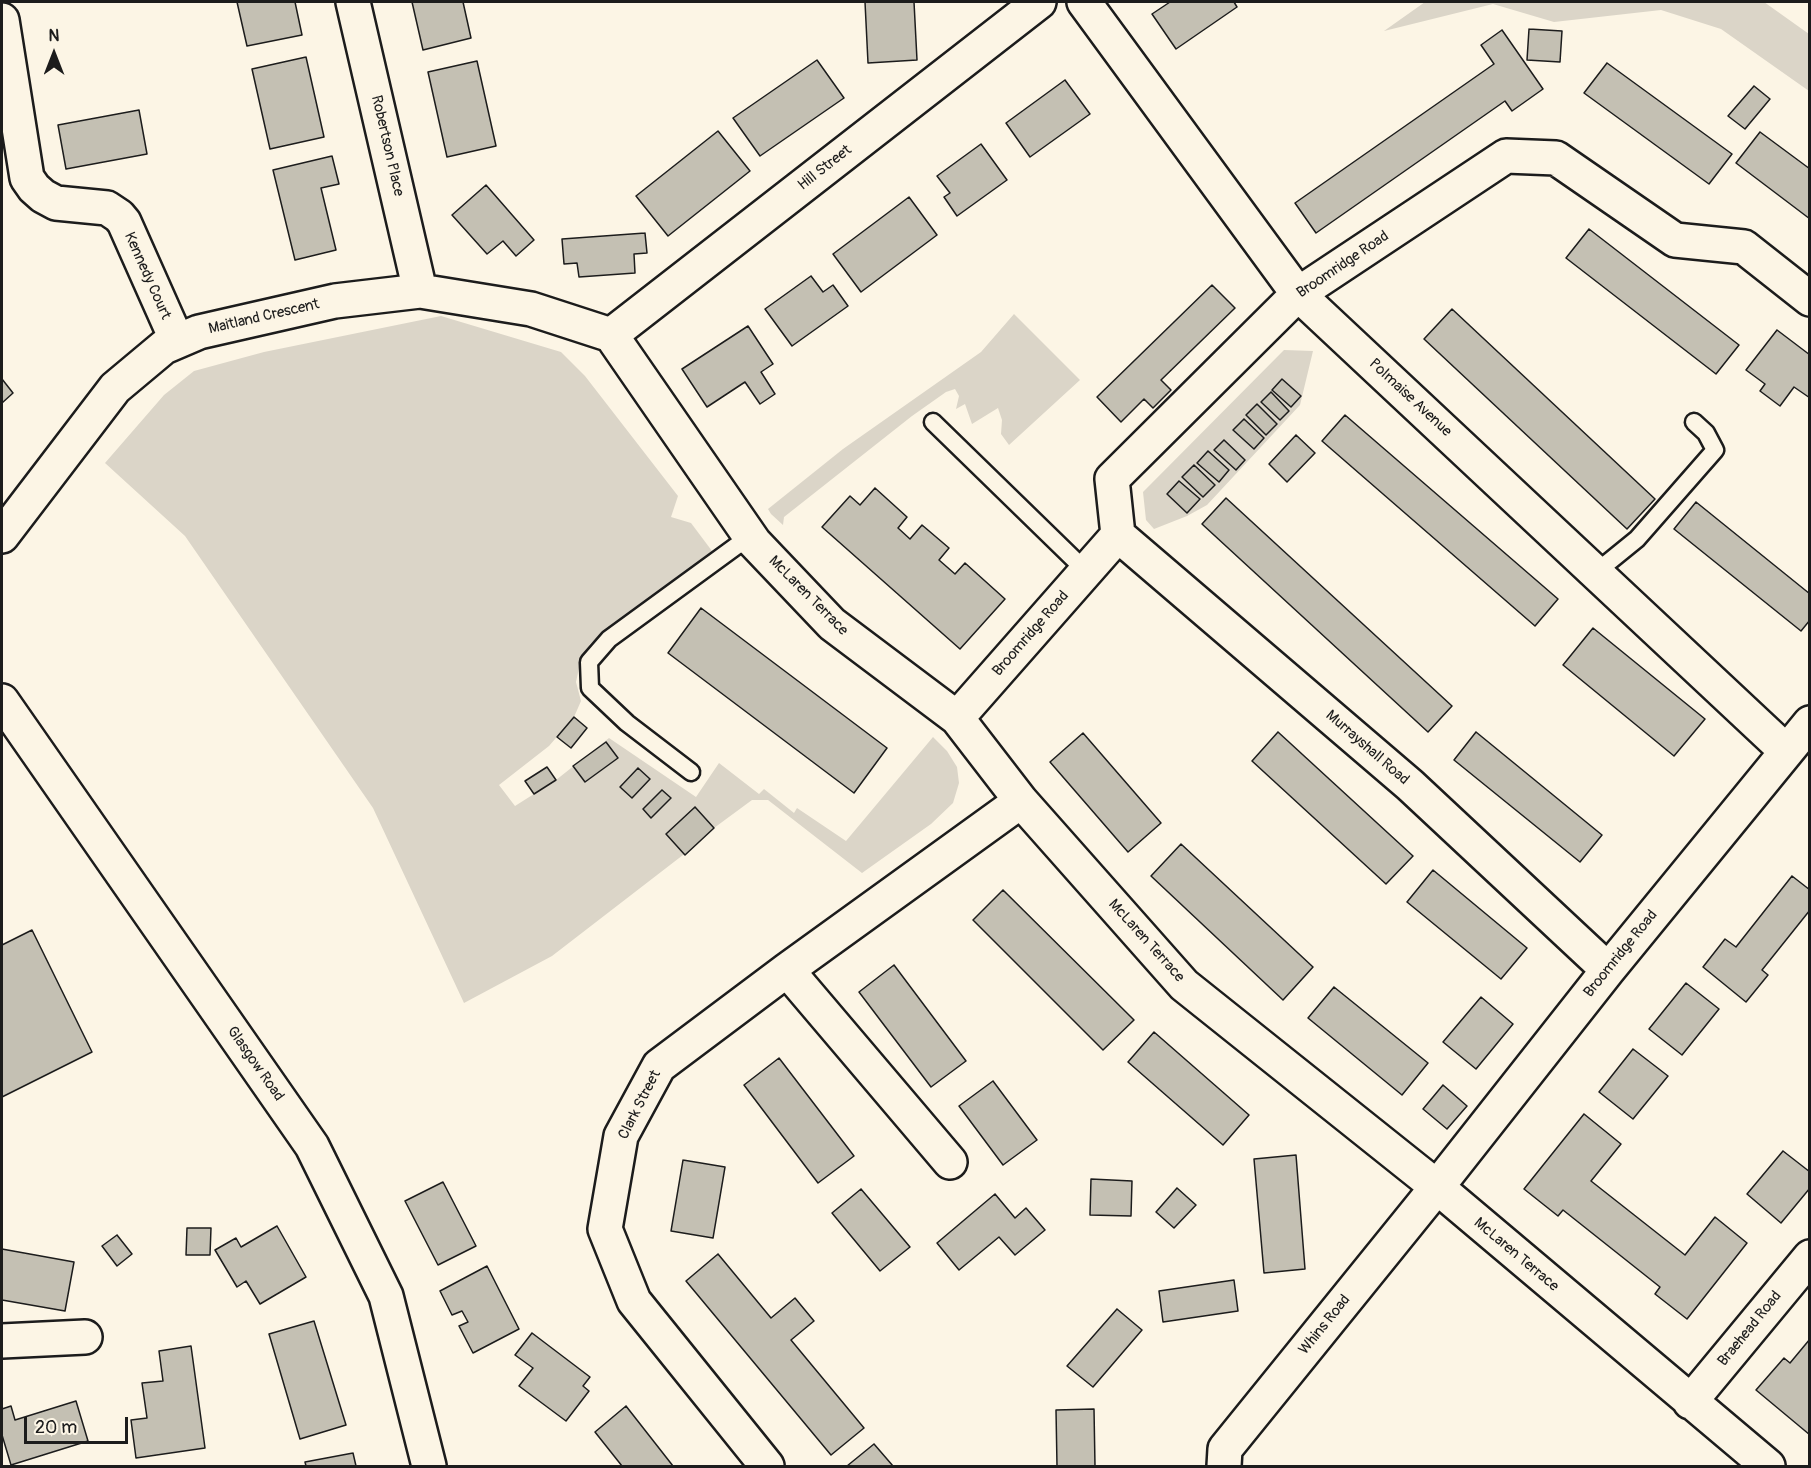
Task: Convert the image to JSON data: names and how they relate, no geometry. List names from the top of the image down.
{
  "streets": {
    "street": [
      "Robertson Place",
      "Hill Street",
      "Broomridge Road",
      "Kennedy Court",
      "Maitland Crescent",
      "Polmaise Avenue",
      "McLaren Terrace",
      "Murrayshall Road",
      "Glasgow Road",
      "Clark Street",
      "Whins Road",
      "Braehead Road"
    ]
  },
  "crossings": [
    ["Robertson Place", "Maitland Crescent"],
    ["Hill Street", "Maitland Crescent"],
    ["Hill Street", "McLaren Terrace"],
    ["Broomridge Road", "Polmaise Avenue"],
    ["Broomridge Road", "McLaren Terrace"],
    ["Broomridge Road", "Murrayshall Road"],
    ["Broomridge Road", "Whins Road"],
    ["Kennedy Court", "Maitland Crescent"],
    ["Maitland Crescent", "McLaren Terrace"],
    ["McLaren Terrace", "Clark Street"],
    ["McLaren Terrace", "Whins Road"],
    ["McLaren Terrace", "Braehead Road"]
  ],
  "scale_bar": "20 m",
  "north": "top"
}
